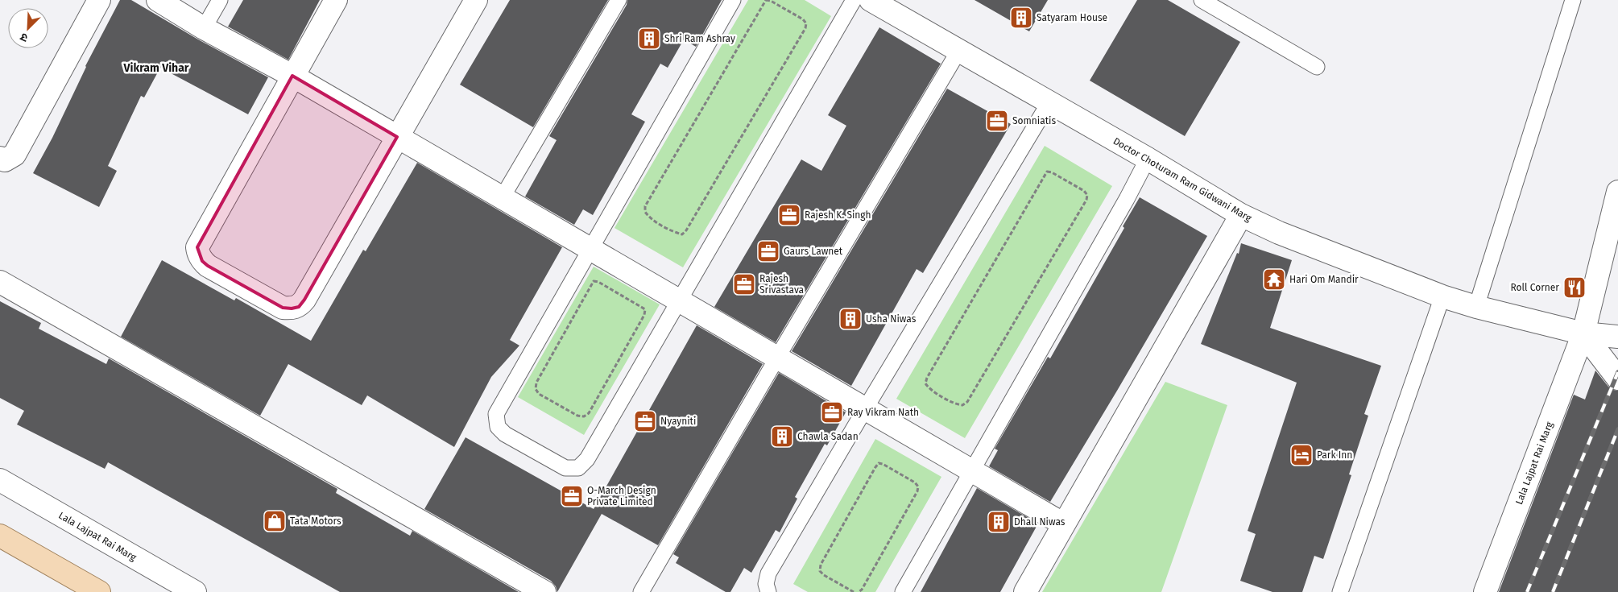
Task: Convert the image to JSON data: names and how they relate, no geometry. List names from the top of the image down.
{
  "streets": {
    "street": ["Doctor Choturam Ram Gidwani Marg", "Lala Lajpat Rai Marg"]
  },
  "crossings": [
    ["Doctor Choturam Ram Gidwani Marg", "Lala Lajpat Rai Marg"]
  ],
  "districts": ["Vikram Vihar"],
  "places": {
    "building": [
      "Satyaram House",
      "Shri Ram Ashray",
      "Usha Niwas",
      "Chawla Sadan",
      "Dhall Niwas"
    ],
    "office": [
      "Somniatis",
      "Rajesh K. Singh",
      "Gaurs Lawnet",
      "Rajesh Srivastava",
      "Ray Vikram Nath",
      "Nyayniti",
      "O-March Design Private Limited"
    ],
    "temple": ["Hari Om Mandir"],
    "restaurant": ["Roll Corner"],
    "hotel": ["Park Inn"],
    "shop": ["Tata Motors"]
  },
  "north": "bottom left"
}
